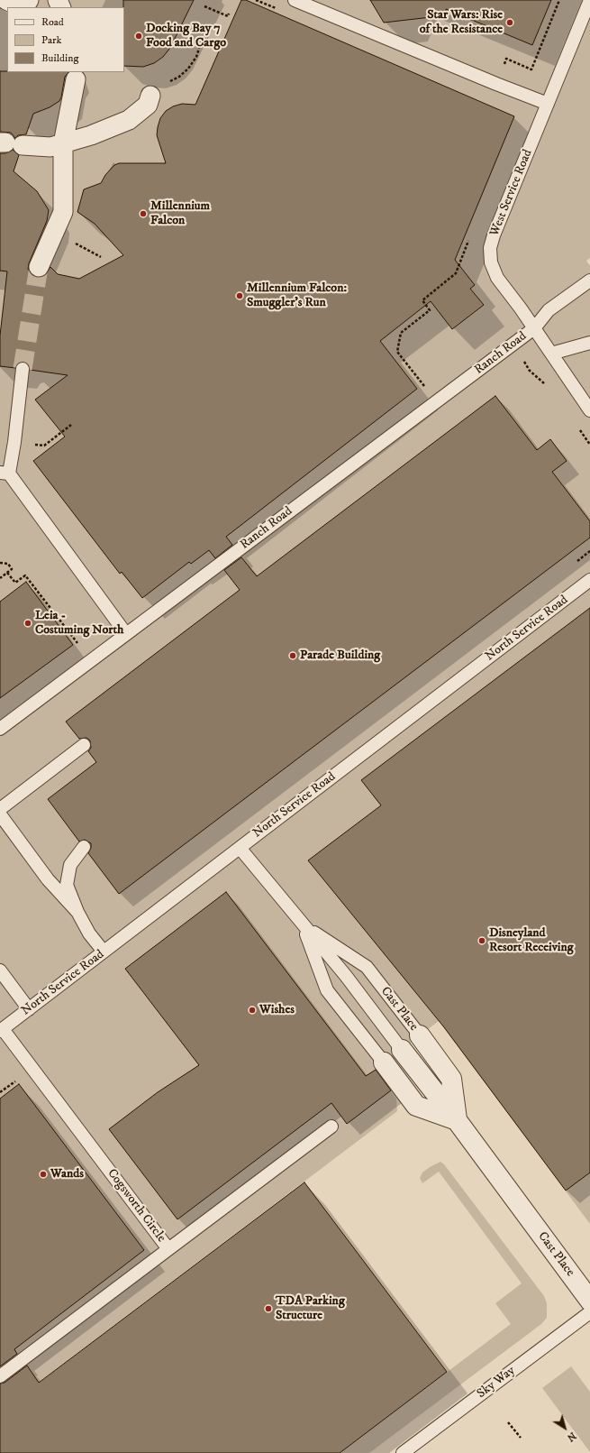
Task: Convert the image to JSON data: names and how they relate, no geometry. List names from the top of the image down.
{
  "streets": {
    "street": ["Cast Place"],
    "lane": [
      "West Service Road",
      "Ranch Road",
      "North Service Road",
      "Cogsworth Circle",
      "Sky Way"
    ]
  },
  "crossings": [
    ["West Service Road", "Ranch Road"],
    ["North Service Road", "Cast Place"],
    ["North Service Road", "Cogsworth Circle"]
  ],
  "places": [
    "Star Wars: Rise of the Resistance",
    "Docking Bay 7 Food and Cargo",
    "Millennium Falcon",
    "Millennium Falcon: Smuggler’s Run",
    "Leia - Costuming North",
    "Parade Building",
    "Disneyland Resort Receiving",
    "Wishes",
    "Wands",
    "TDA Parking Structure"
  ],
  "legend": ["Road", "Park", "Building"],
  "north": "bottom right"
}
